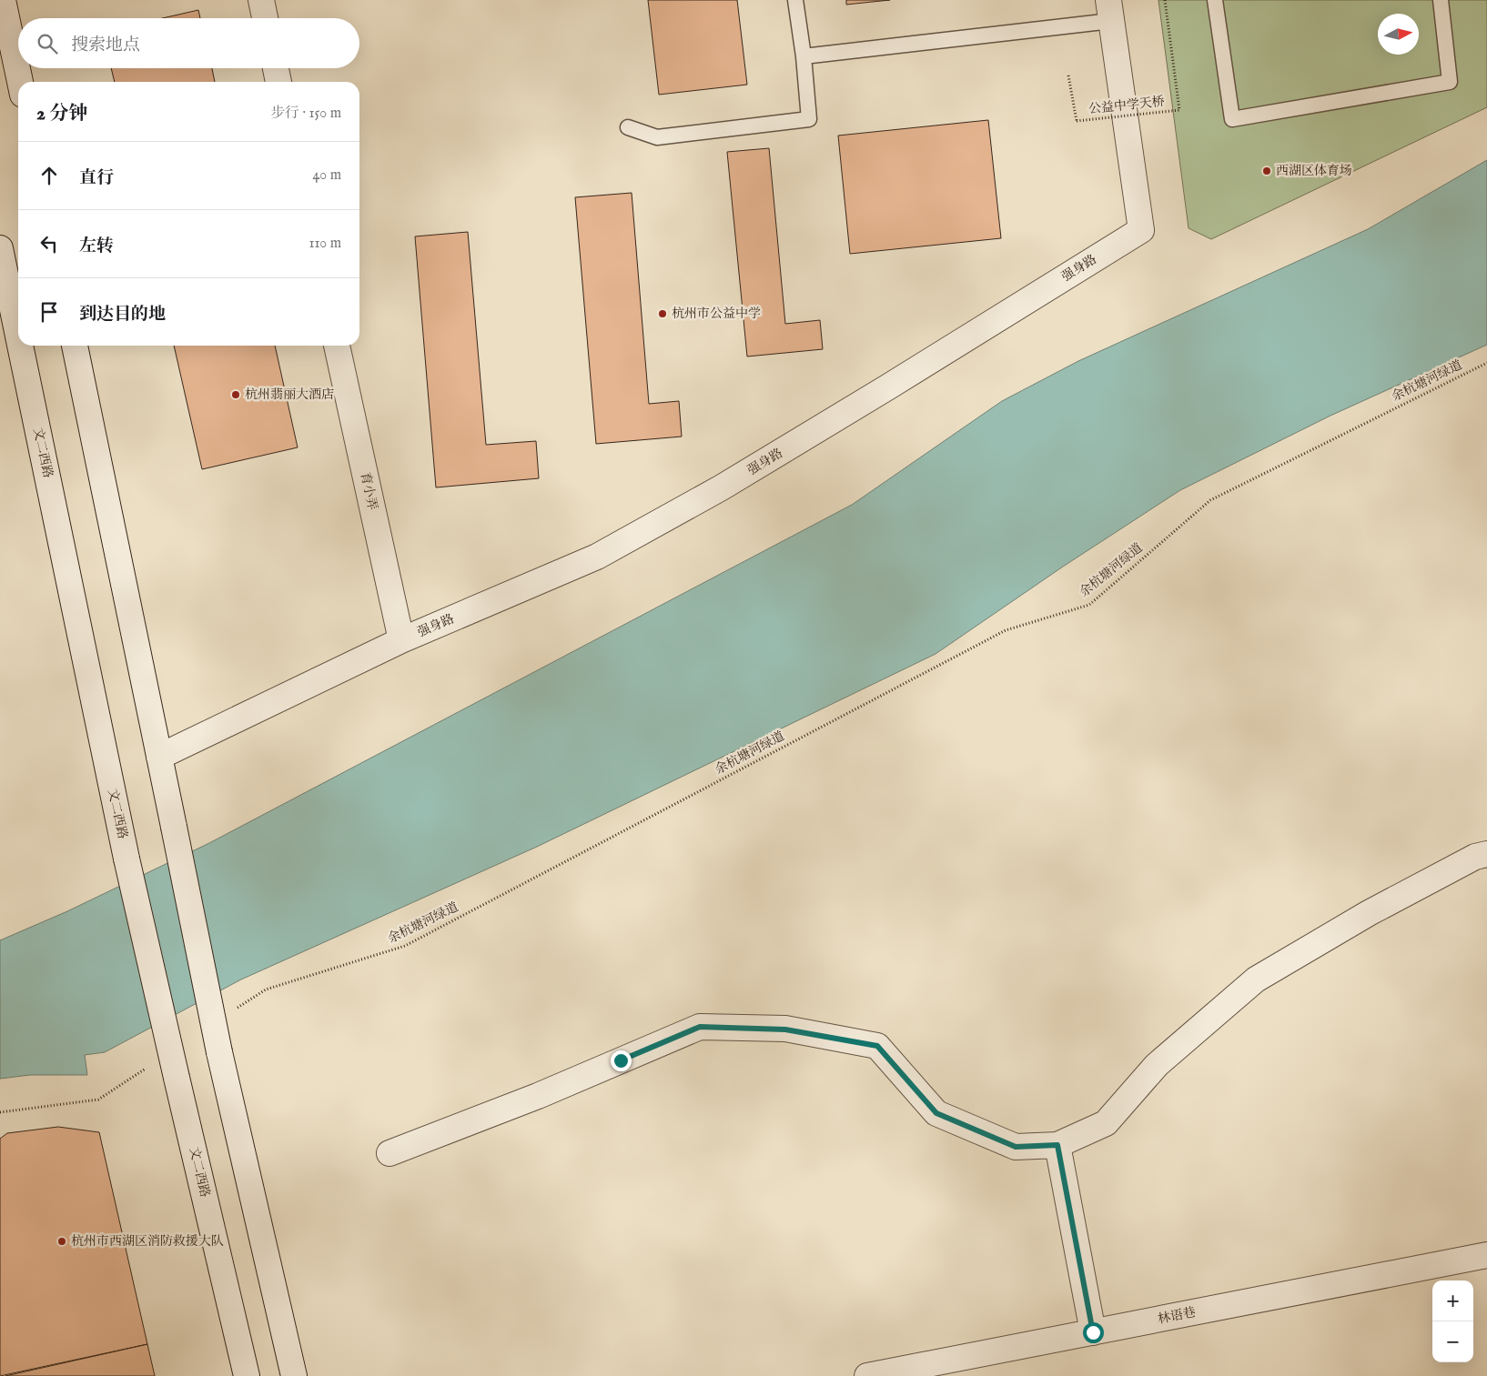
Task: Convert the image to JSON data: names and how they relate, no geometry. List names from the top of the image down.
{
  "streets": {
    "street": [
      "强身路",
      "文二西路",
      "育小弄",
      "林语巷"
    ],
    "path": ["公益中学天桥", "余杭塘河绿道"]
  },
  "crossings": [
    ["强身路", "育小弄"]
  ],
  "places": [
    "西湖区体育场",
    "杭州市公益中学",
    "杭州翡丽大酒店",
    "杭州市西湖区消防救援大队"
  ],
  "north": "right",
  "page": {
    "search": "搜索地点",
    "heading": ["2 分钟", "步行 · 150 m"],
    "list": [
      ["直行", "40 m"],
      ["左转", "110 m"],
      "到达目的地"
    ],
    "map_buttons": ["+", "−"]
  }
}
